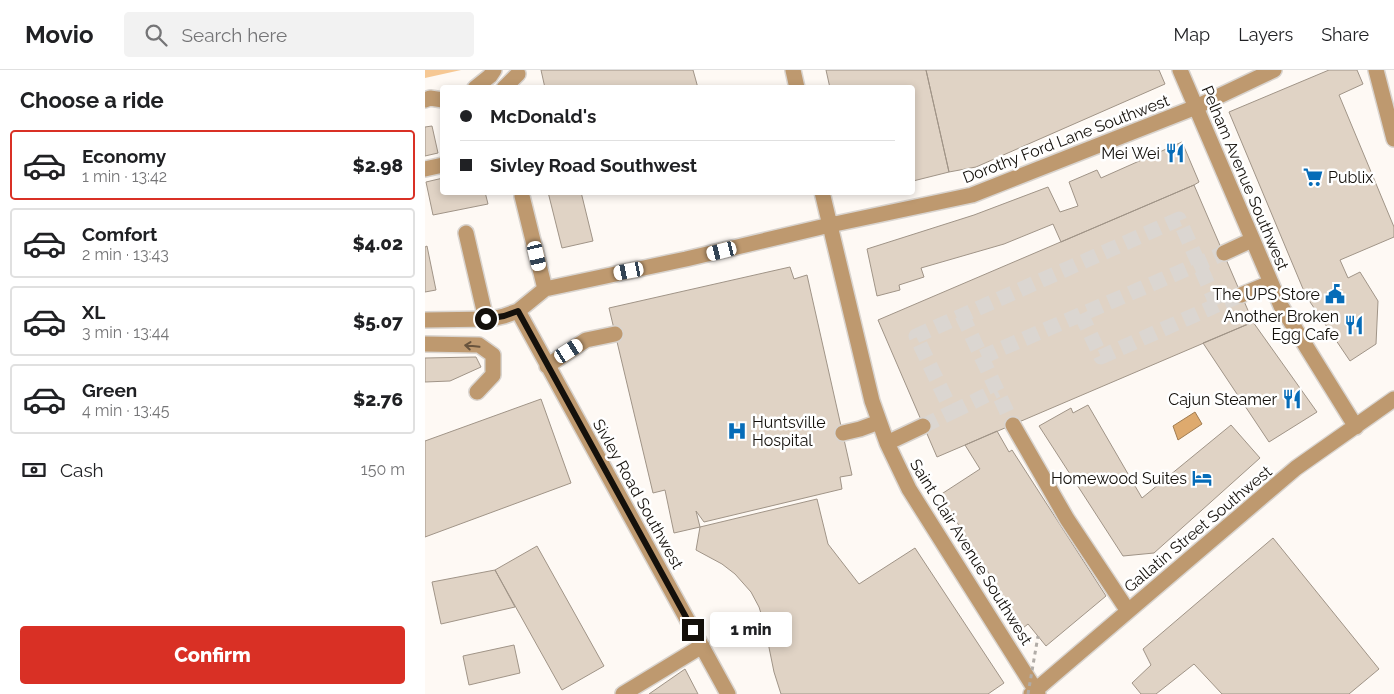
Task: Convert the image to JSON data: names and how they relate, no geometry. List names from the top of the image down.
{
  "streets": {
    "street": [
      "Dorothy Ford Lane Southwest",
      "Pelham Avenue Southwest",
      "Sivley Road Southwest",
      "Gallatin Street Southwest",
      "Saint Clair Avenue Southwest"
    ]
  },
  "crossings": [
    ["Dorothy Ford Lane Southwest", "Pelham Avenue Southwest"],
    ["Dorothy Ford Lane Southwest", "Saint Clair Avenue Southwest"],
    ["Pelham Avenue Southwest", "Gallatin Street Southwest"],
    ["Gallatin Street Southwest", "Saint Clair Avenue Southwest"]
  ],
  "places": {
    "restaurant": ["Mei Wei", "Another Broken Egg Cafe", "Cajun Steamer"],
    "supermarket": ["Publix"],
    "public building": ["The UPS Store"],
    "hospital": ["Huntsville Hospital"],
    "hotel": ["Homewood Suites"]
  },
  "page": {
    "header": "Movio",
    "search": "Search here",
    "nav": ["Map", "Layers", "Share"],
    "heading": "Choose a ride",
    "banner": ["McDonald's", "Sivley Road Southwest"],
    "list": [
      {
        "name": "Economy",
        "note": "1 min · 13:42",
        "value": "$2.98"
      },
      {
        "name": "Comfort",
        "note": "2 min · 13:43",
        "value": "$4.02"
      },
      {
        "name": "XL",
        "note": "3 min · 13:44",
        "value": "$5.07"
      },
      {
        "name": "Green",
        "note": "4 min · 13:45",
        "value": "$2.76"
      }
    ],
    "pay": ["Cash", "150 m"],
    "bubble": "1 min",
    "buttons": "Confirm"
  }
}
